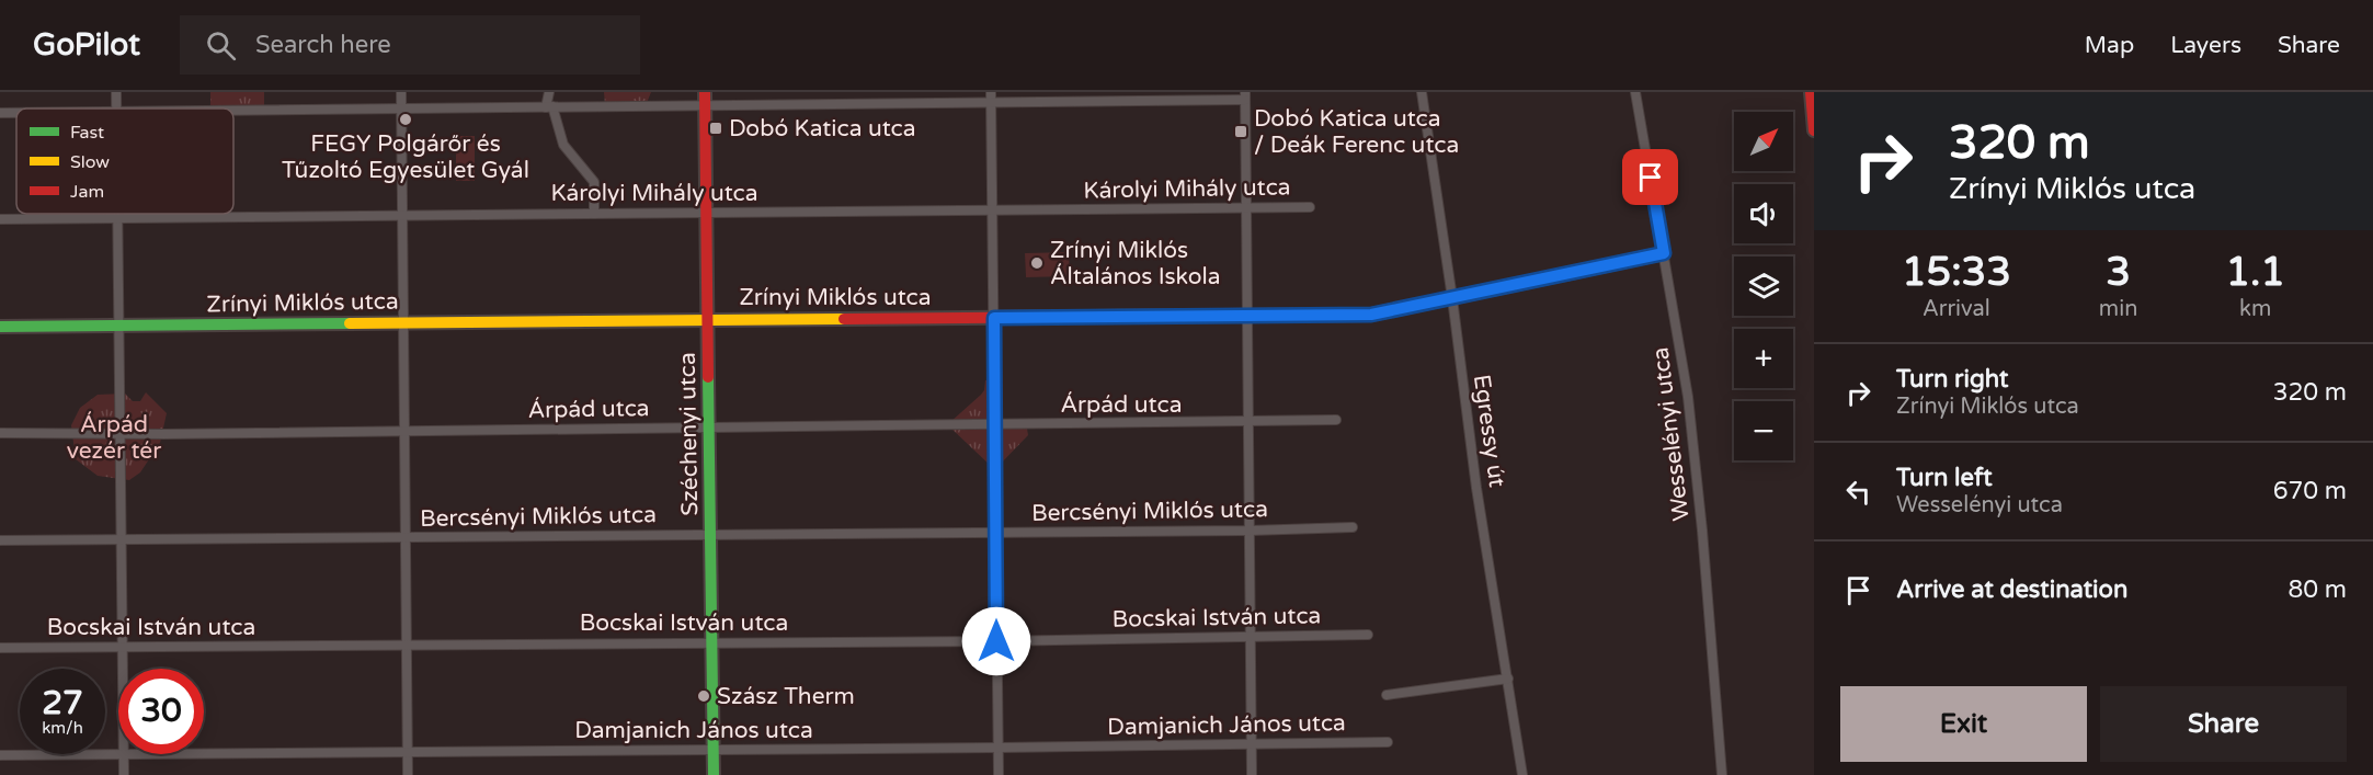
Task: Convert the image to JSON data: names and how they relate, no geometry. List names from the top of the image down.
{
  "streets": {
    "street": [
      "Károlyi Mihály utca",
      "Zrínyi Miklós utca",
      "Árpád utca",
      "Egressy út",
      "Széchenyi utca",
      "Wesselényi utca",
      "Bercsényi Miklós utca",
      "Bocskai István utca",
      "Damjanich János utca"
    ]
  },
  "crossings": [
    ["Károlyi Mihály utca", "Széchenyi utca"],
    ["Zrínyi Miklós utca", "Egressy út"],
    ["Zrínyi Miklós utca", "Széchenyi utca"],
    ["Zrínyi Miklós utca", "Wesselényi utca"],
    ["Árpád utca", "Széchenyi utca"],
    ["Széchenyi utca", "Bercsényi Miklós utca"],
    ["Széchenyi utca", "Bocskai István utca"],
    ["Széchenyi utca", "Damjanich János utca"]
  ],
  "parks": ["Árpád vezér tér"],
  "places": {
    "other": ["FEGY Polgárőr és Tűzoltó Egyesület Gyál", "Zrínyi Miklós Általános Iskola", "Szász Therm"],
    "transit": ["Dobó Katica utca", "Dobó Katica utca / Deák Ferenc utca"]
  },
  "legend": ["Fast", "Slow", "Jam"],
  "north": "top right",
  "page": {
    "header": "GoPilot",
    "search": "Search here",
    "nav": ["Map", "Layers", "Share"],
    "turn": ["320 m", "Zrínyi Miklós utca"],
    "map_buttons": ["+", "−"],
    "eta": [
      "15:33",
      "Arrival",
      "3",
      "min",
      "1.1",
      "km"
    ],
    "list": [
      {
        "name": "Turn right",
        "note": "Zrínyi Miklós utca",
        "value": "320 m"
      },
      {
        "name": "Turn left",
        "note": "Wesselényi utca",
        "value": "670 m"
      },
      {
        "name": "Arrive at destination",
        "value": "80 m"
      }
    ],
    "speed": "27 km/h",
    "limit": "30",
    "buttons": ["Exit", "Share"]
  }
}
